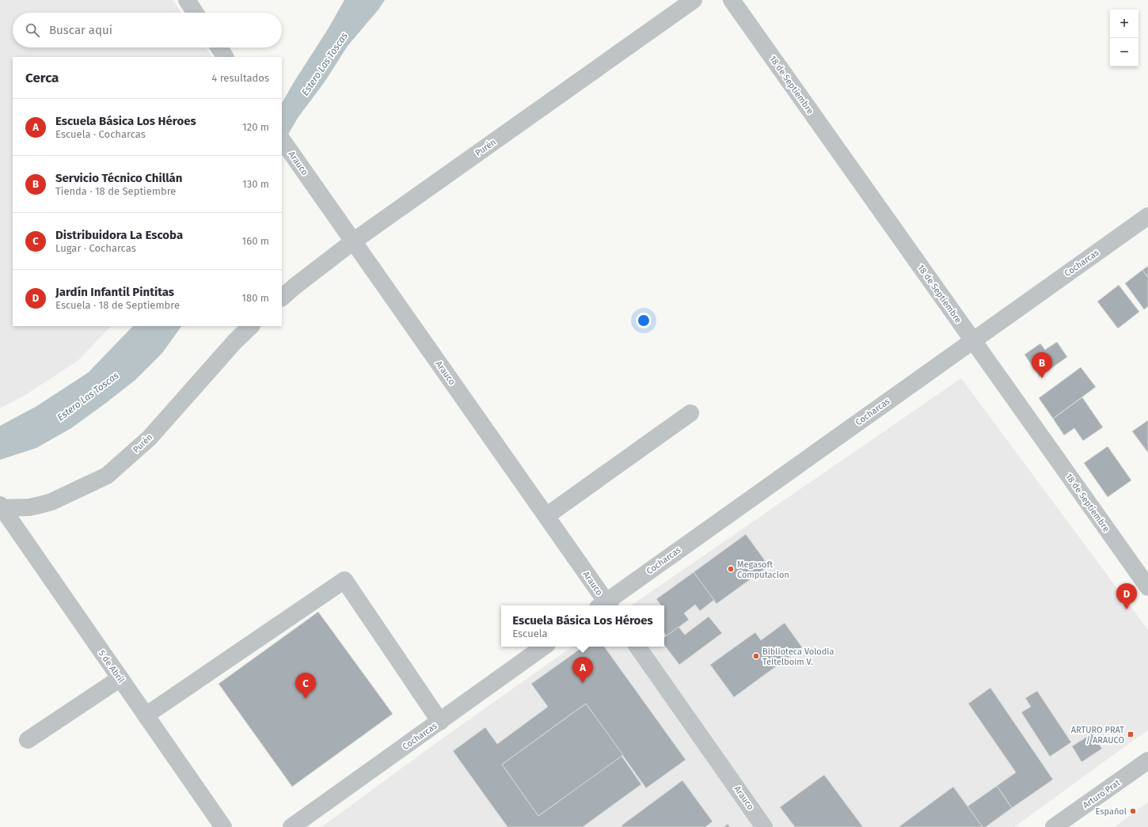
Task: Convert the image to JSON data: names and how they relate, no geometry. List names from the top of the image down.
{
  "streets": {
    "street": [
      "18 de Septiembre",
      "Purén",
      "Arauco",
      "Cocharcas",
      "5 de Abril",
      "Arturo Prat"
    ]
  },
  "crossings": [
    ["18 de Septiembre", "Cocharcas"],
    ["Purén", "Arauco"],
    ["Purén", "5 de Abril"],
    ["Arauco", "Cocharcas"]
  ],
  "water": ["Estero Las Toscas"],
  "places": {
    "other": ["Megasoft Computacion", "Biblioteca Volodia Teitelboim V.", "Español"],
    "transit": ["ARTURO PRAT / ARAUCO"]
  },
  "page": {
    "map_buttons": ["+", "−"],
    "search": "Buscar aquí",
    "heading": ["Cerca", "4 resultados"],
    "list": [
      {
        "mark": "A",
        "name": "Escuela Básica Los Héroes",
        "note": "Escuela · Cocharcas",
        "value": "120 m"
      },
      {
        "mark": "B",
        "name": "Servicio Técnico Chillán",
        "note": "Tienda · 18 de Septiembre",
        "value": "130 m"
      },
      {
        "mark": "C",
        "name": "Distribuidora La Escoba",
        "note": "Lugar · Cocharcas",
        "value": "160 m"
      },
      {
        "mark": "D",
        "name": "Jardín Infantil Pintitas",
        "note": "Escuela · 18 de Septiembre",
        "value": "180 m"
      }
    ],
    "pins": [
      "B",
      "D",
      "A",
      "C"
    ],
    "popup": ["Escuela Básica Los Héroes", "Escuela"]
  }
}
